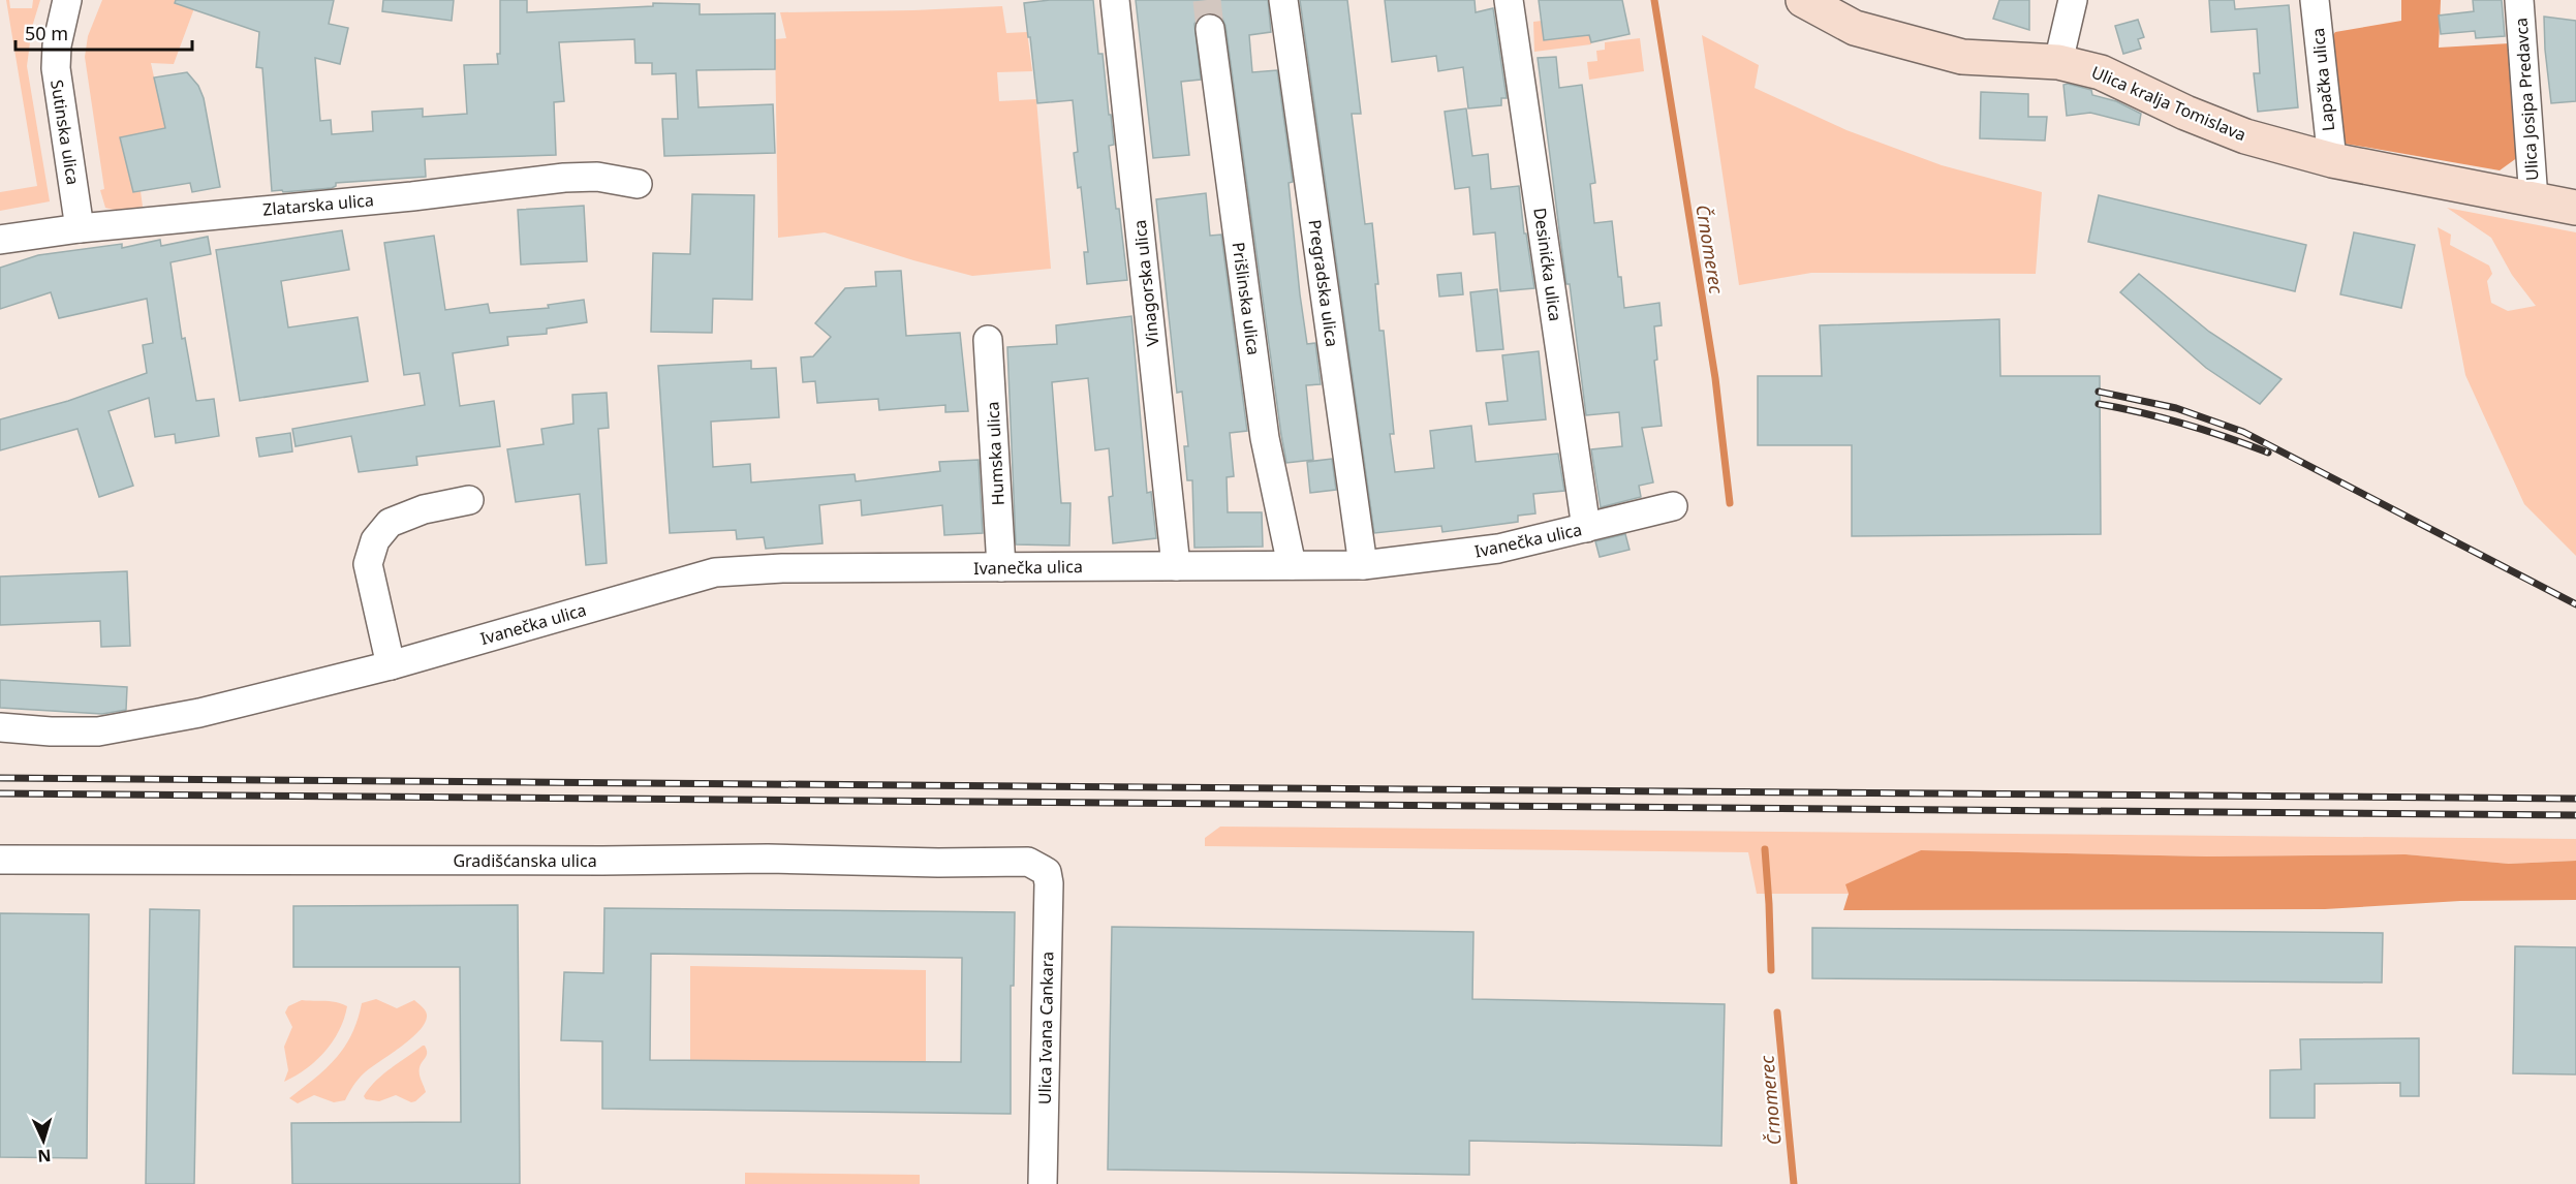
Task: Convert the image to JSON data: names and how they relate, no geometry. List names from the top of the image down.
{
  "streets": {
    "street": [
      "Lapačka ulica",
      "Ulica Josipa Predavca",
      "Ulica kralja Tomislava",
      "Sutinska ulica",
      "Zlatarska ulica",
      "Desinićka ulica",
      "Vinagorska ulica",
      "Pregradska ulica",
      "Prišlinska ulica",
      "Humska ulica",
      "Ivanečka ulica",
      "Gradišćanska ulica",
      "Ulica Ivana Cankara"
    ]
  },
  "crossings": [
    ["Lapačka ulica", "Ulica kralja Tomislava"],
    ["Ulica Josipa Predavca", "Ulica kralja Tomislava"],
    ["Sutinska ulica", "Zlatarska ulica"],
    ["Desinićka ulica", "Ivanečka ulica"],
    ["Vinagorska ulica", "Ivanečka ulica"],
    ["Pregradska ulica", "Ivanečka ulica"],
    ["Prišlinska ulica", "Ivanečka ulica"],
    ["Humska ulica", "Ivanečka ulica"],
    ["Gradišćanska ulica", "Ulica Ivana Cankara"]
  ],
  "water": ["Črnomerec"],
  "scale_bar": "50 m",
  "north": "bottom"
}
